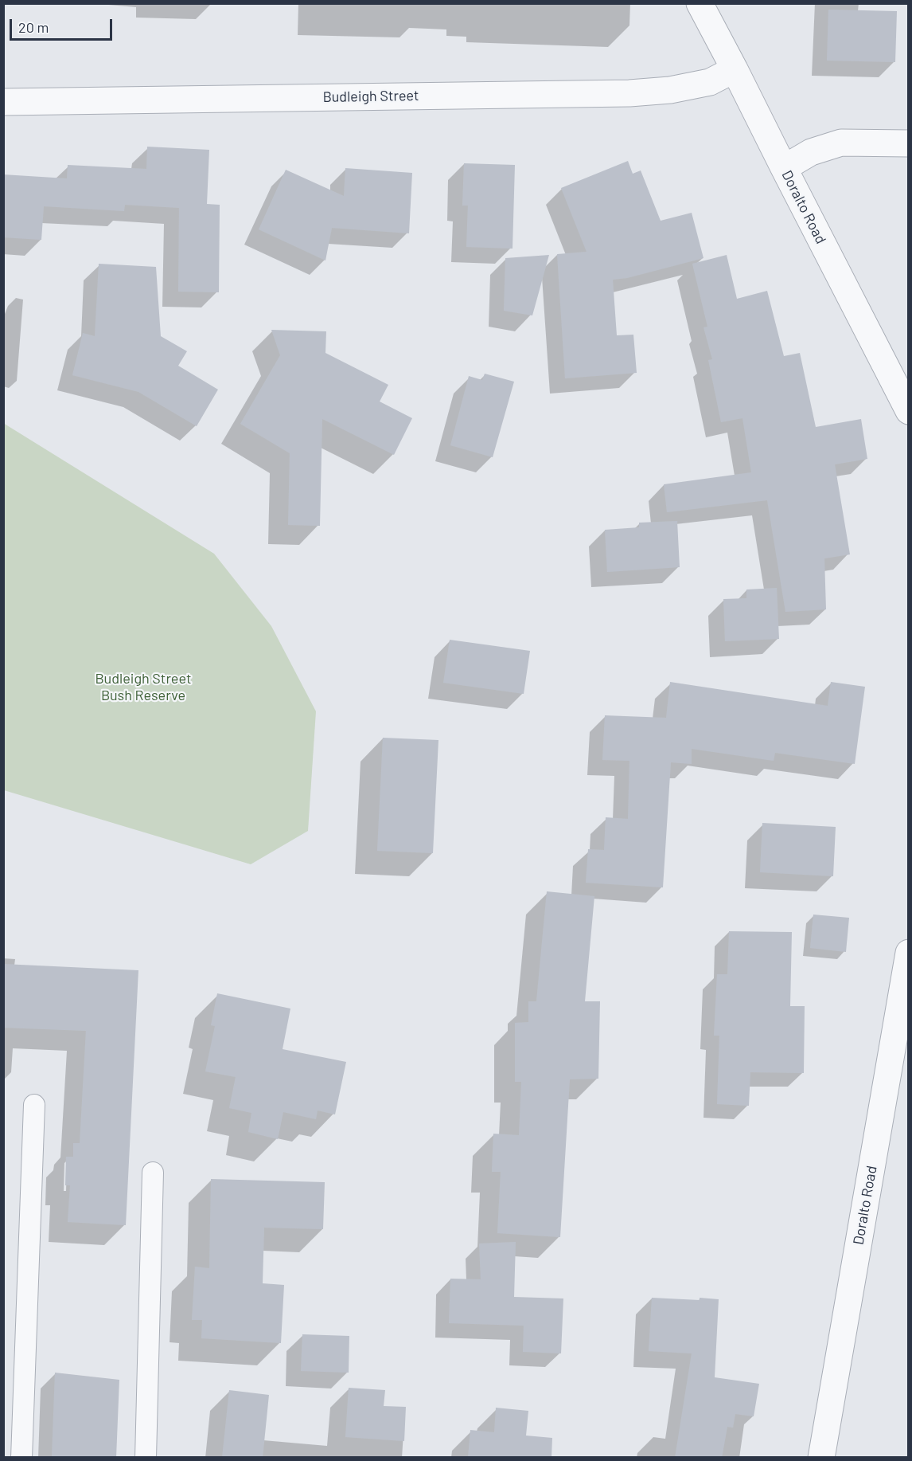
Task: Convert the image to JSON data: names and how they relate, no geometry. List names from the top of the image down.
{
  "streets": {
    "street": ["Budleigh Street", "Doralto Road"]
  },
  "crossings": [
    ["Budleigh Street", "Doralto Road"]
  ],
  "parks": ["Budleigh Street Bush Reserve"],
  "scale_bar": "20 m"
}
